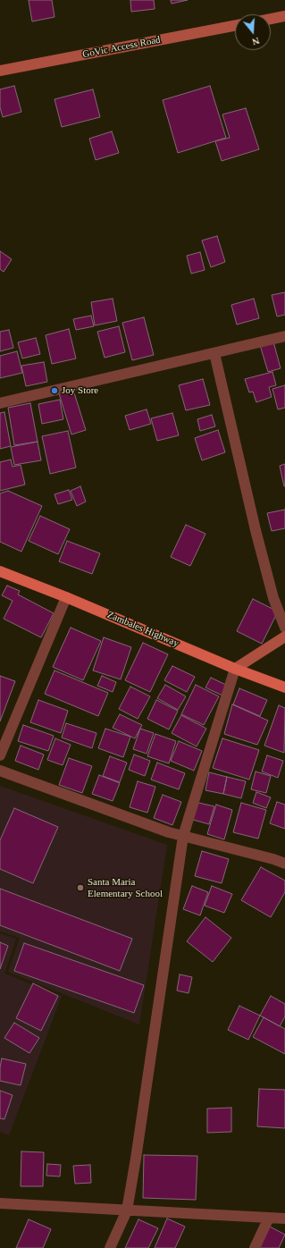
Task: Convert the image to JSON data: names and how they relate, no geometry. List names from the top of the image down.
{
  "streets": {
    "main road": ["GoVic Access Road", "Zambales Highway"]
  },
  "places": ["Joy Store", "Santa Maria Elementary School"],
  "north": "bottom"
}
